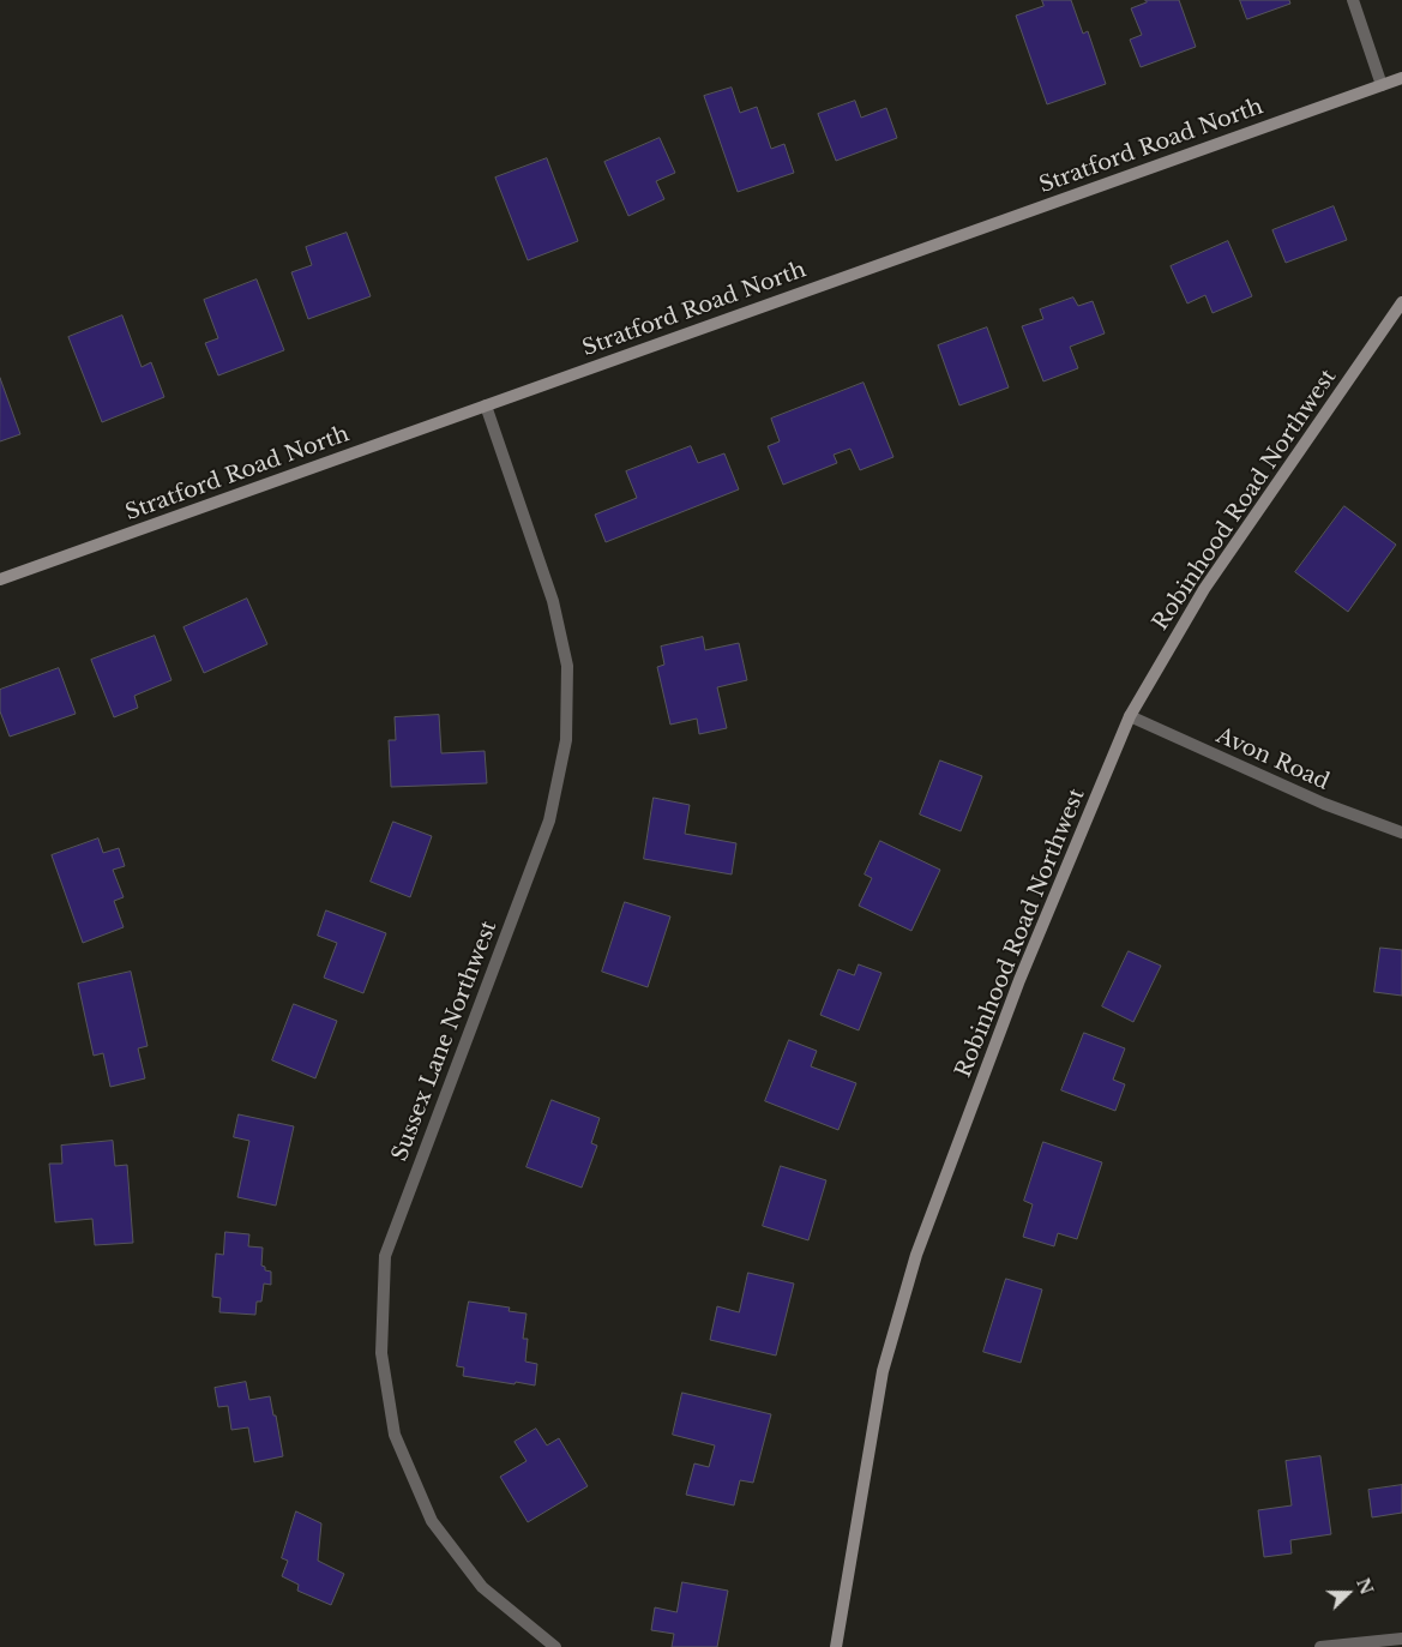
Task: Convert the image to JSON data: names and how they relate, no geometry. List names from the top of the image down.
{
  "streets": {
    "main road": ["Stratford Road North", "Robinhood Road Northwest"],
    "street": ["Avon Road", "Sussex Lane Northwest"]
  },
  "crossings": [
    ["Stratford Road North", "Sussex Lane Northwest"],
    ["Robinhood Road Northwest", "Avon Road"]
  ],
  "north": "right"
}
